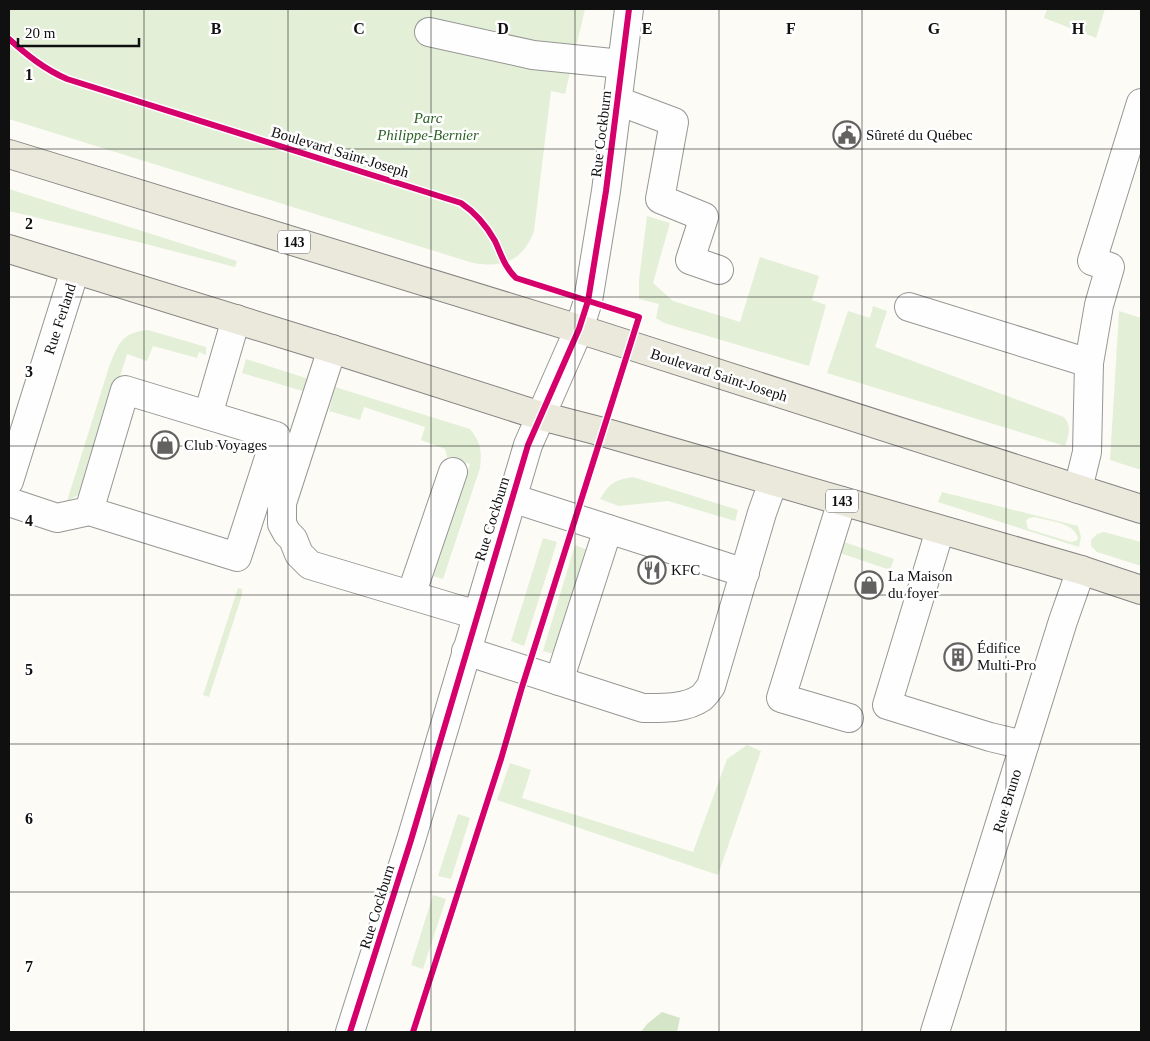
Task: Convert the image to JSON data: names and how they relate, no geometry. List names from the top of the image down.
{
  "streets": {
    "main road": ["Boulevard Saint-Joseph", "143"],
    "street": ["Rue Cockburn", "Rue Ferland", "Rue Bruno"]
  },
  "crossings": [
    ["Rue Cockburn", "Boulevard Saint-Joseph"],
    ["Rue Cockburn", "143"],
    ["143", "Rue Ferland"],
    ["143", "Rue Bruno"]
  ],
  "parks": ["Parc Philippe-Bernier"],
  "places": {
    "public building": ["Sûreté du Québec"],
    "shop": ["Club Voyages", "La Maison du foyer"],
    "restaurant": ["KFC"],
    "building": ["Édifice Multi-Pro"]
  },
  "scale_bar": "20 m",
  "grid": {
    "columns": [
      "B",
      "C",
      "D",
      "E",
      "F",
      "G",
      "H"
    ],
    "rows": [
      "1",
      "2",
      "3",
      "4",
      "5",
      "6",
      "7"
    ]
  }
}
